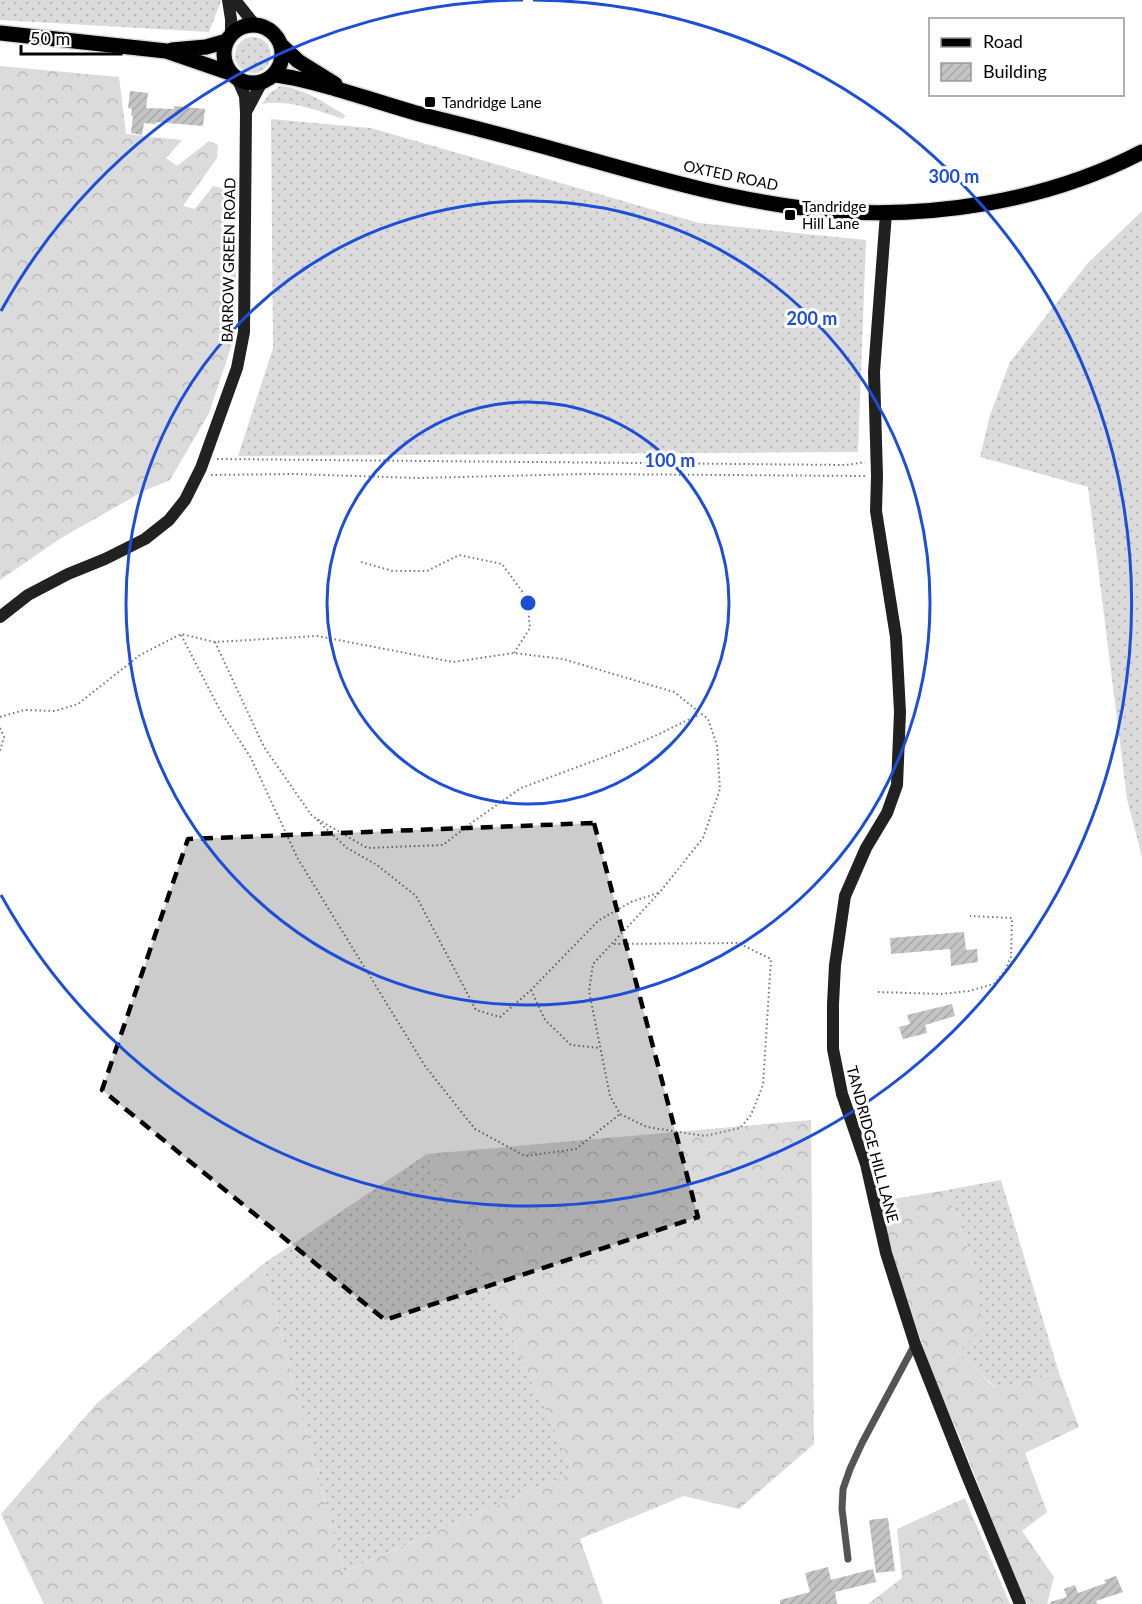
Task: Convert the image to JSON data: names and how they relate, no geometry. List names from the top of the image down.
{
  "streets": {
    "main road": ["OXTED ROAD"],
    "street": ["BARROW GREEN ROAD", "TANDRIDGE HILL LANE"]
  },
  "crossings": [
    ["OXTED ROAD", "BARROW GREEN ROAD"],
    ["OXTED ROAD", "TANDRIDGE HILL LANE"]
  ],
  "places": {
    "transit": ["Tandridge Lane", "Tandridge Hill Lane"]
  },
  "legend": ["Road", "Building"],
  "scale_bar": "50 m",
  "rings": ["300 m", "200 m", "100 m"]
}
